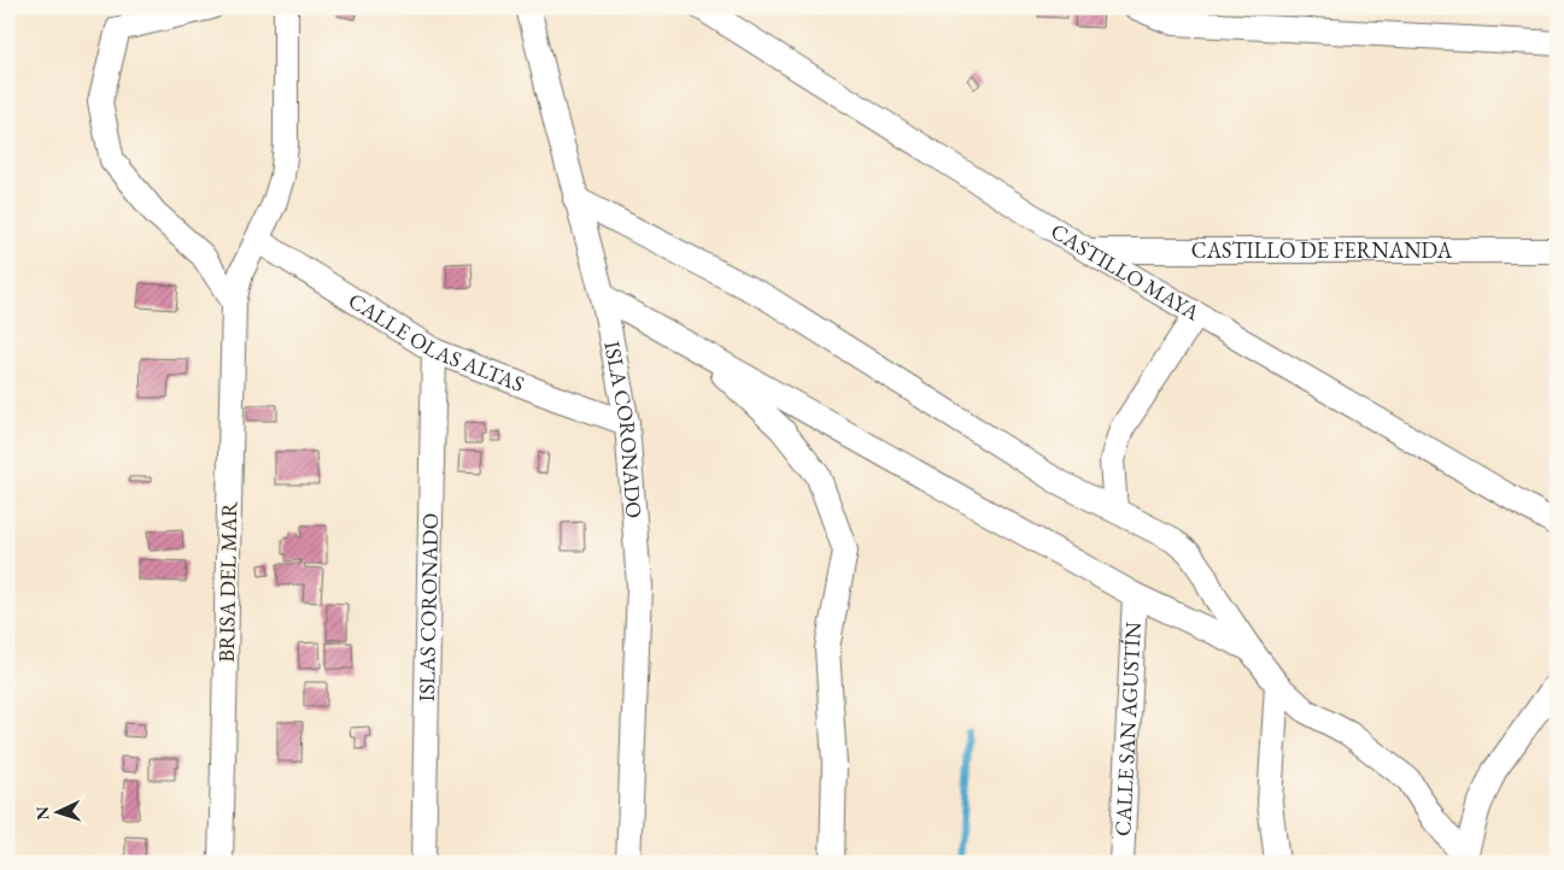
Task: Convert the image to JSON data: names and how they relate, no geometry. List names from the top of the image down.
{
  "streets": {
    "street": [
      "CASTILLO DE FERNANDA",
      "CASTILLO MAYA",
      "CALLE OLAS ALTAS",
      "ISLA CORONADO",
      "BRISA DEL MAR",
      "ISLAS CORONADO",
      "CALLE SAN AGUSTÍN"
    ]
  },
  "crossings": [
    ["CASTILLO DE FERNANDA", "CASTILLO MAYA"],
    ["CALLE OLAS ALTAS", "ISLA CORONADO"],
    ["CALLE OLAS ALTAS", "BRISA DEL MAR"],
    ["CALLE OLAS ALTAS", "ISLAS CORONADO"]
  ],
  "north": "left"
}
